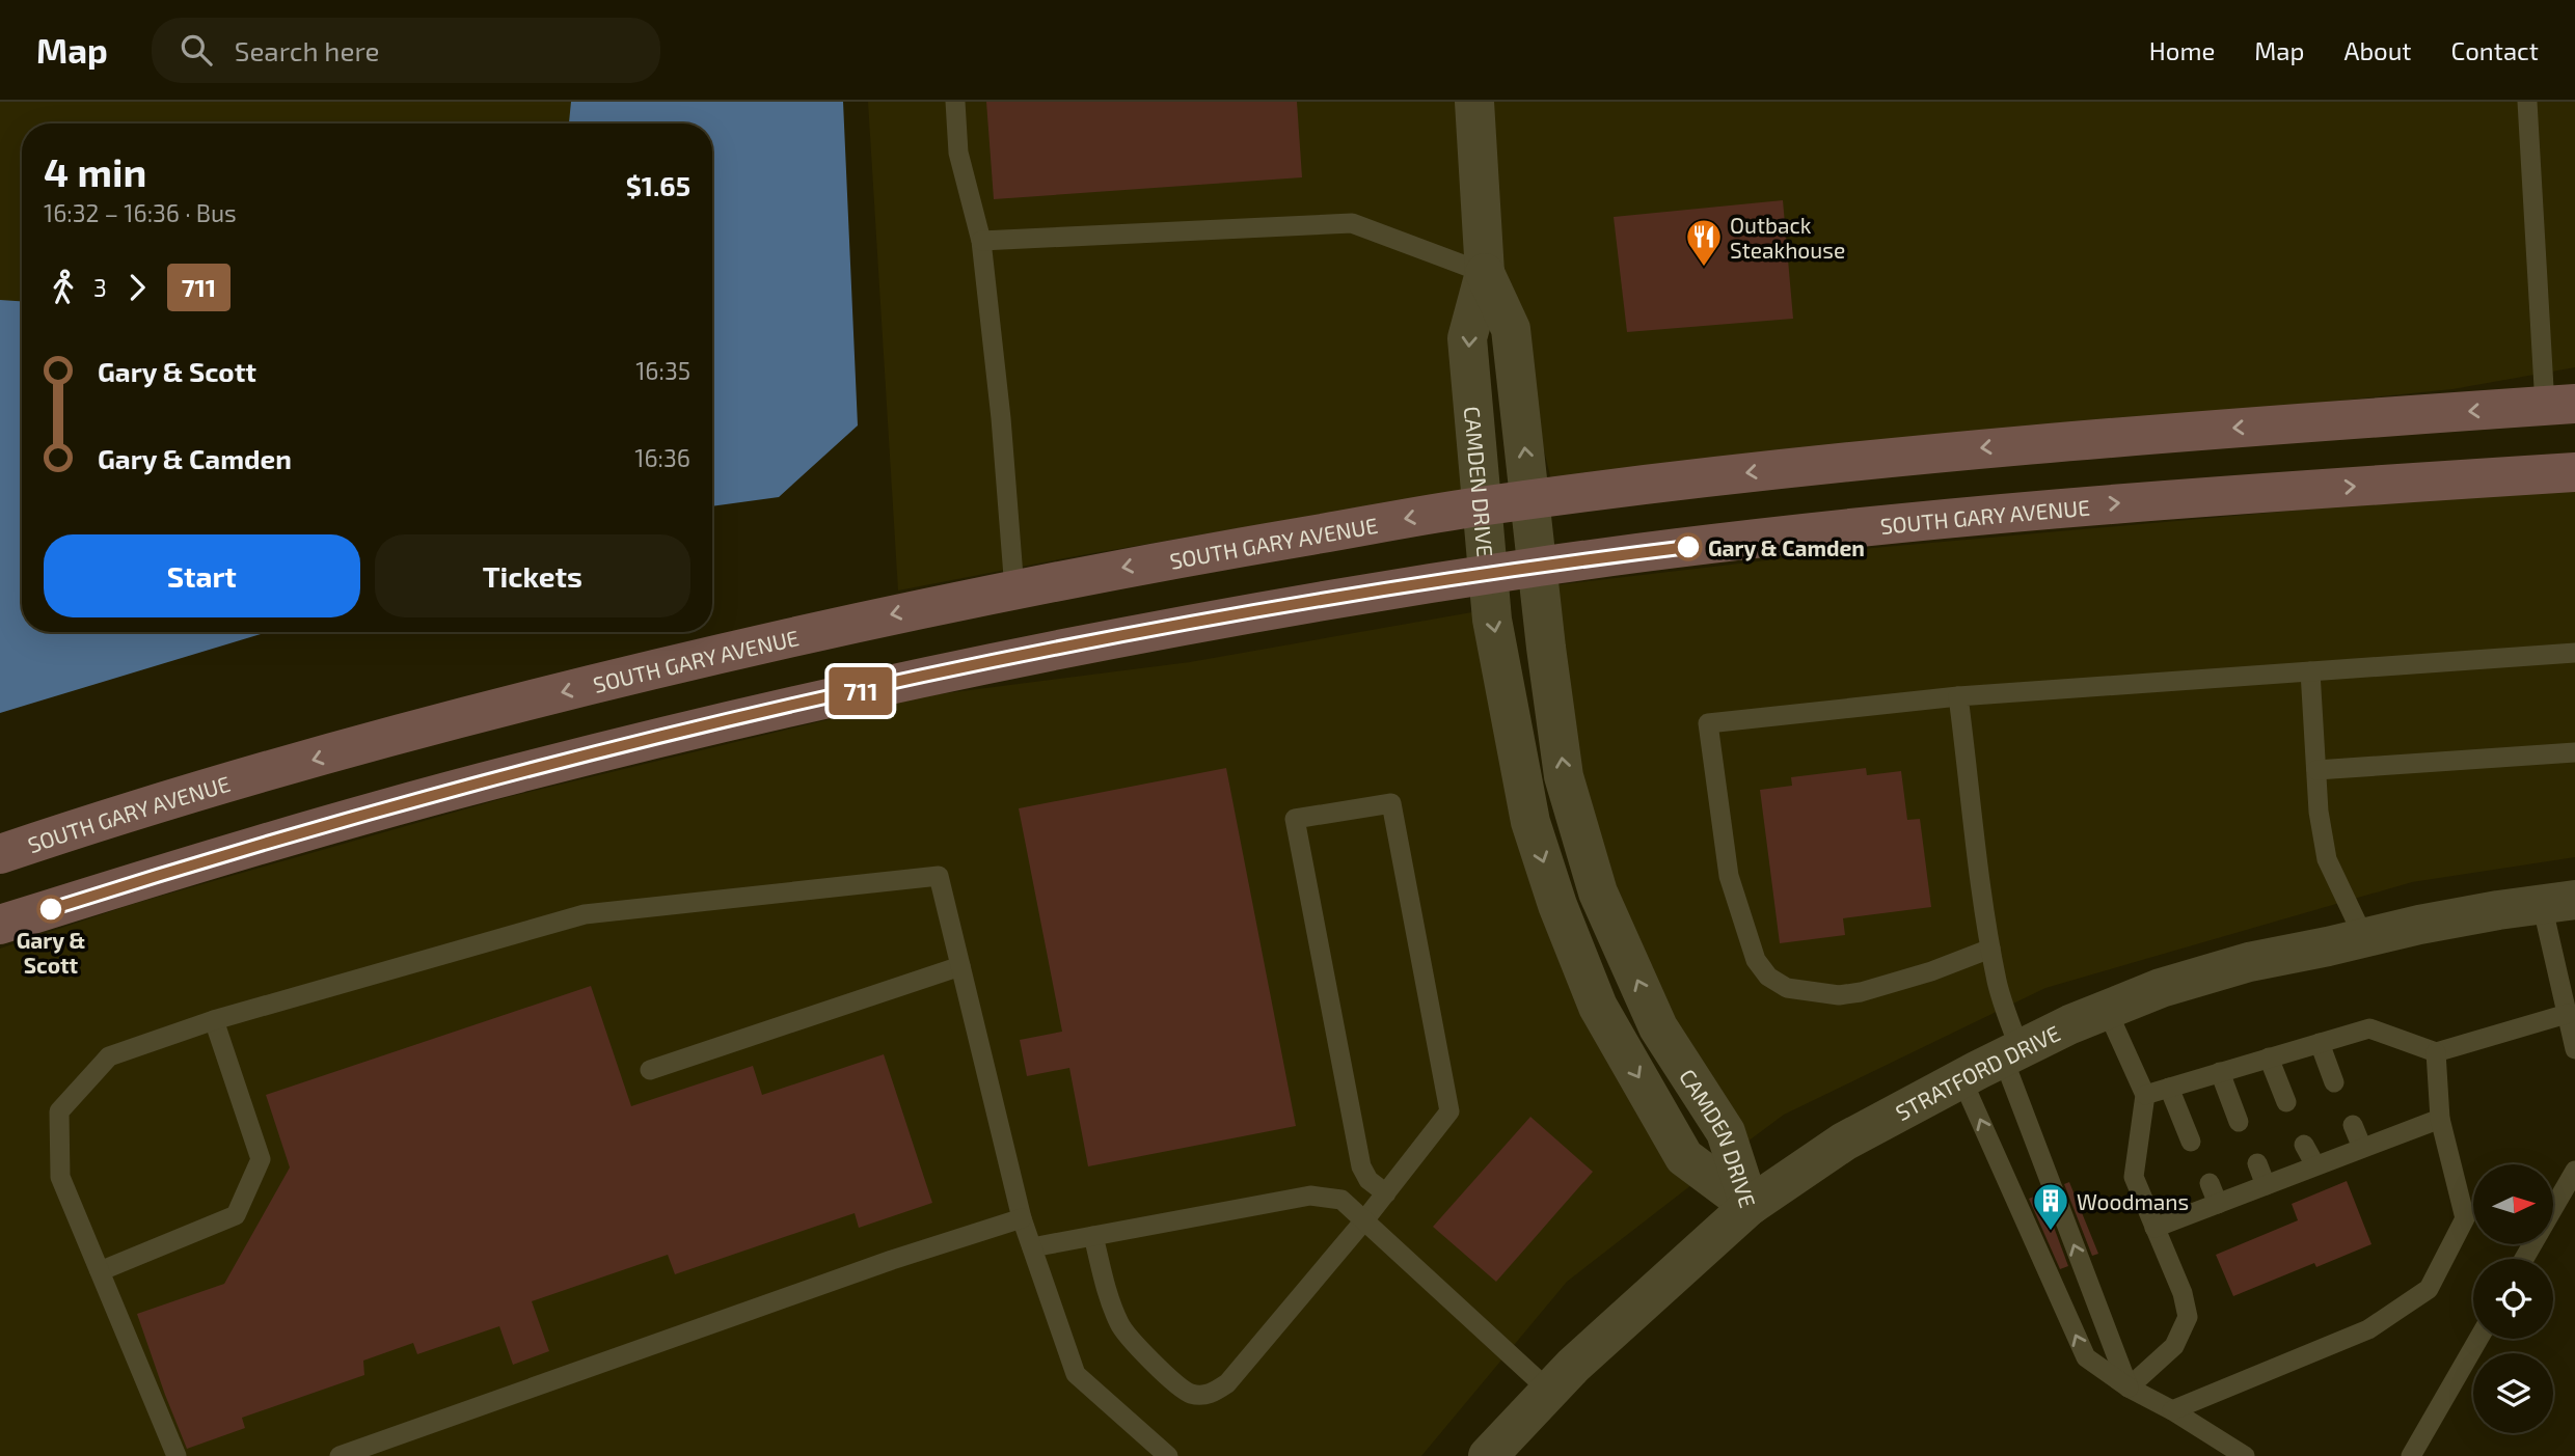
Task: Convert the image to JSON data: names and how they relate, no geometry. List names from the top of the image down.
{
  "streets": {
    "main road": ["SOUTH GARY AVENUE"],
    "street": ["CAMDEN DRIVE", "STRATFORD DRIVE"]
  },
  "crossings": [
    ["CAMDEN DRIVE", "SOUTH GARY AVENUE"],
    ["CAMDEN DRIVE", "STRATFORD DRIVE"]
  ],
  "places": {
    "restaurant": ["Outback Steakhouse"],
    "other": ["Gary & Camden", "Gary & Scott"],
    "building": ["Woodmans"]
  },
  "lines": ["bus line 711"],
  "north": "right",
  "page": {
    "header": "Map",
    "search": "Search here",
    "nav": [
      "Home",
      "Map",
      "About",
      "Contact"
    ],
    "on_map": "711",
    "heading": ["4 min", "16:32 – 16:36 · Bus", "$1.65"],
    "legs": ["3", "711"],
    "list": [
      {
        "name": "Gary & Scott",
        "value": "16:35"
      },
      {
        "name": "Gary & Camden",
        "value": "16:36"
      }
    ],
    "buttons": ["Start", "Tickets"]
  }
}
